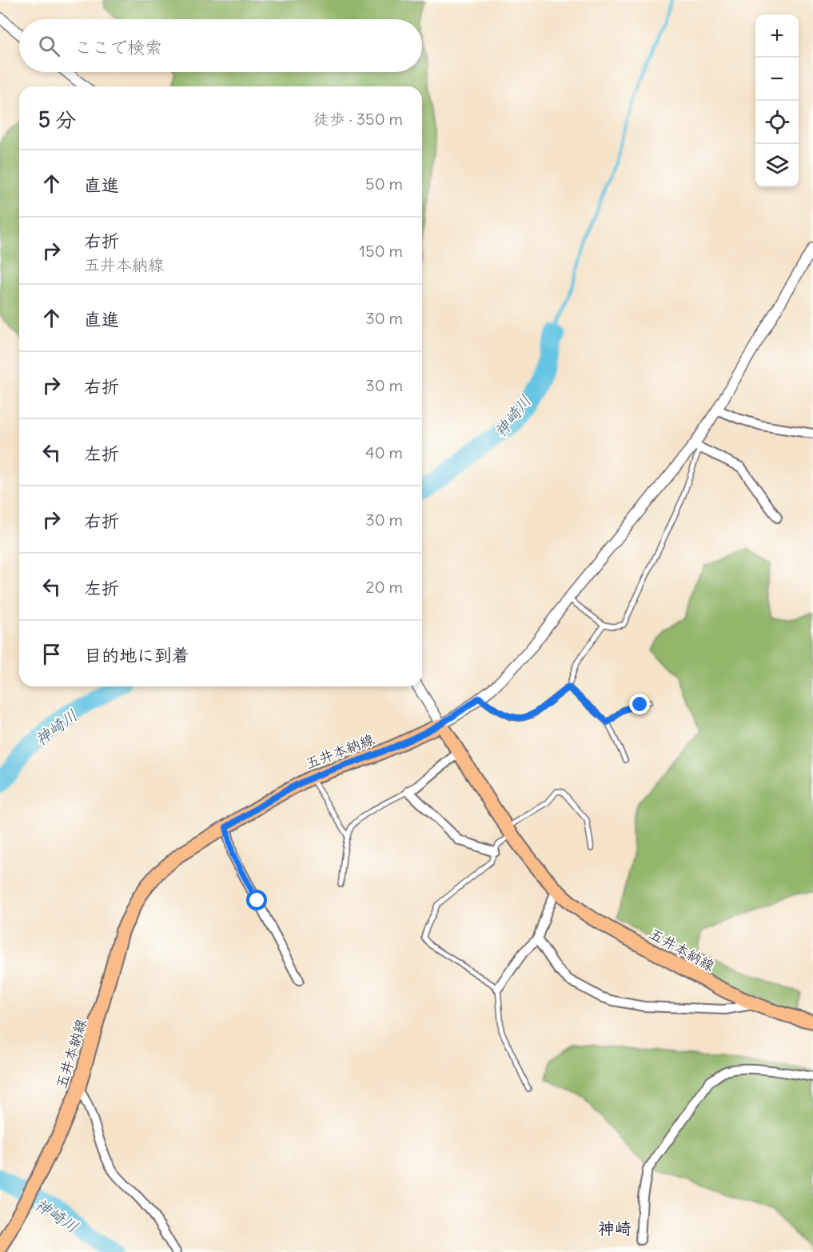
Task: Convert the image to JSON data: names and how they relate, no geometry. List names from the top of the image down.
{
  "streets": {
    "main road": ["五井本納線"]
  },
  "districts": ["神崎"],
  "water": ["神崎川"],
  "page": {
    "map_buttons": ["+", "−"],
    "search": "ここで検索",
    "heading": ["5 分", "徒歩 · 350 m"],
    "list": [
      ["直進", "50 m"],
      ["右折", "五井本納線", "150 m"],
      ["直進", "30 m"],
      ["右折", "30 m"],
      ["左折", "40 m"],
      ["右折", "30 m"],
      ["左折", "20 m"],
      "目的地に到着"
    ]
  }
}
